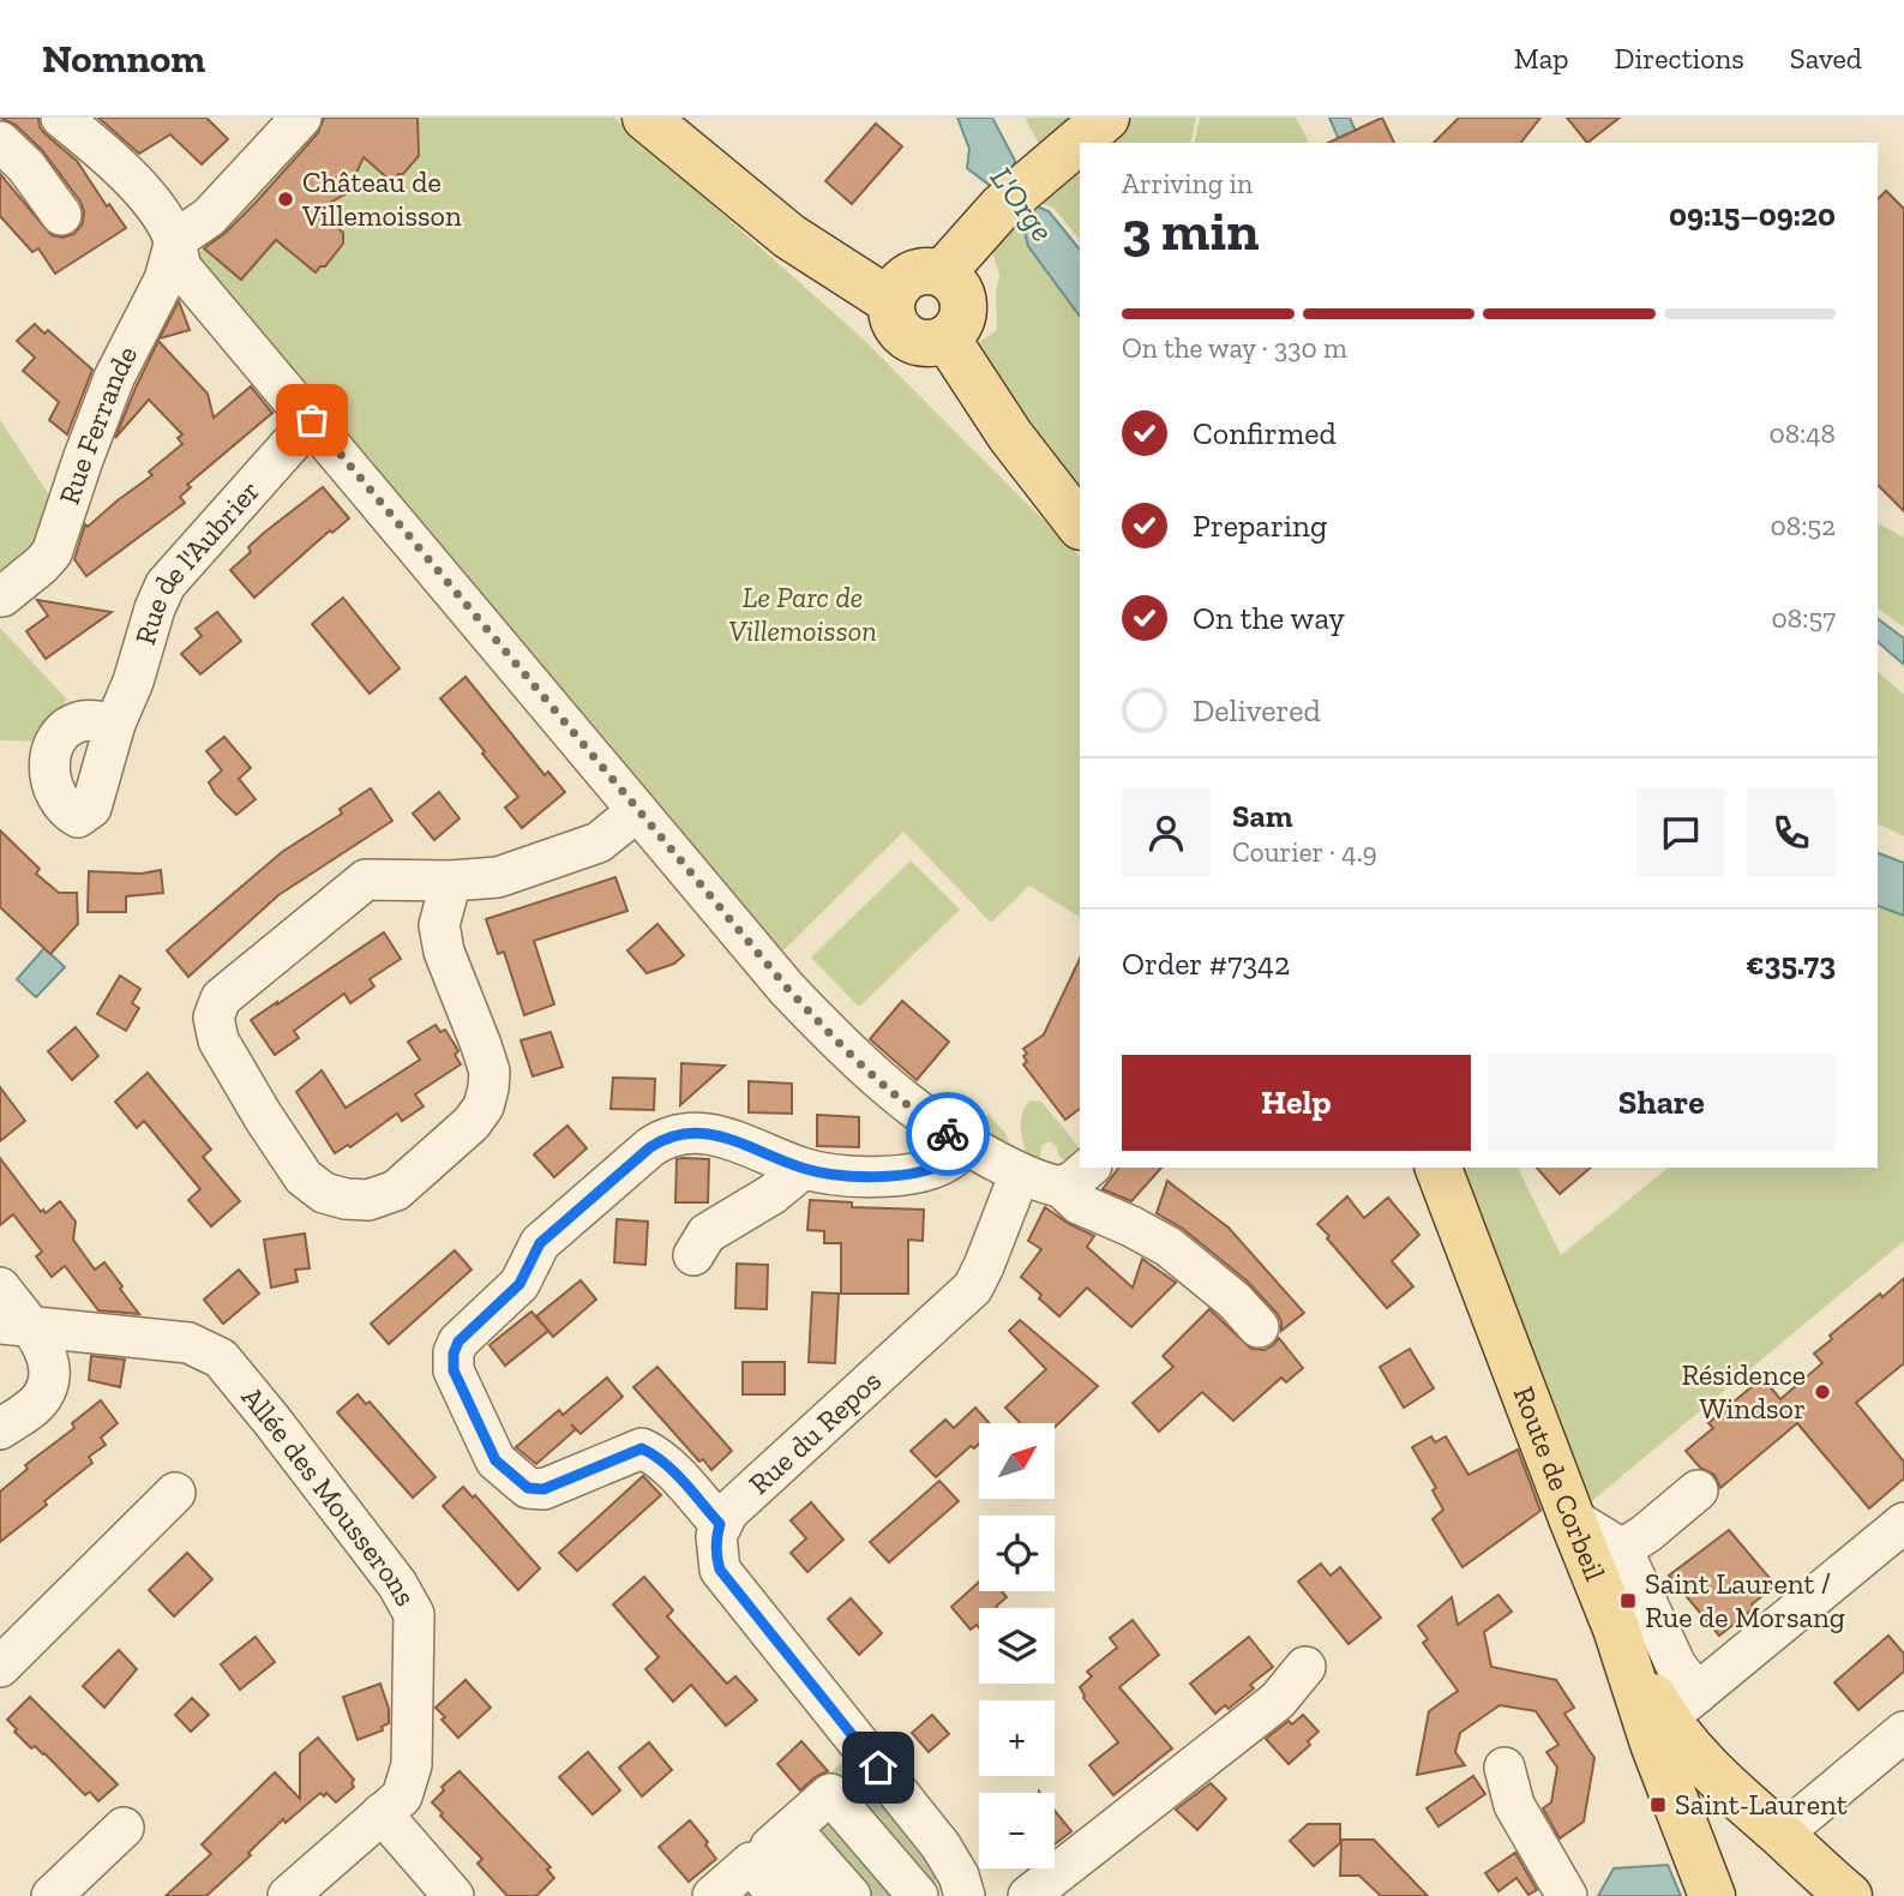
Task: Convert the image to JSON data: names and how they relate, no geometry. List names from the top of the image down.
{
  "streets": {
    "main road": ["Route de Corbeil"],
    "street": [
      "Rue Ferrande",
      "Rue de l'Aubrier",
      "Rue du Repos",
      "Allée des Mousserons"
    ]
  },
  "water": ["L'Orge"],
  "parks": ["Le Parc de Villemoisson"],
  "places": {
    "other": ["Château de Villemoisson", "Résidence Windsor"],
    "transit": ["Saint Laurent / Rue de Morsang", "Saint-Laurent"]
  },
  "north": "top right",
  "page": {
    "header": "Nomnom",
    "nav": ["Map", "Directions", "Saved"],
    "heading": ["3 min", "Arriving in", "09:15–09:20"],
    "panel": [
      "Sam",
      "Courier · 4.9",
      "Order #7342",
      "€35.73"
    ],
    "bar": "On the way · 330 m",
    "list": [
      ["Confirmed", "08:48"],
      ["Preparing", "08:52"],
      ["On the way", "08:57"],
      "Delivered"
    ],
    "buttons": ["Help", "Share"],
    "map_buttons": ["+", "−"]
  }
}
